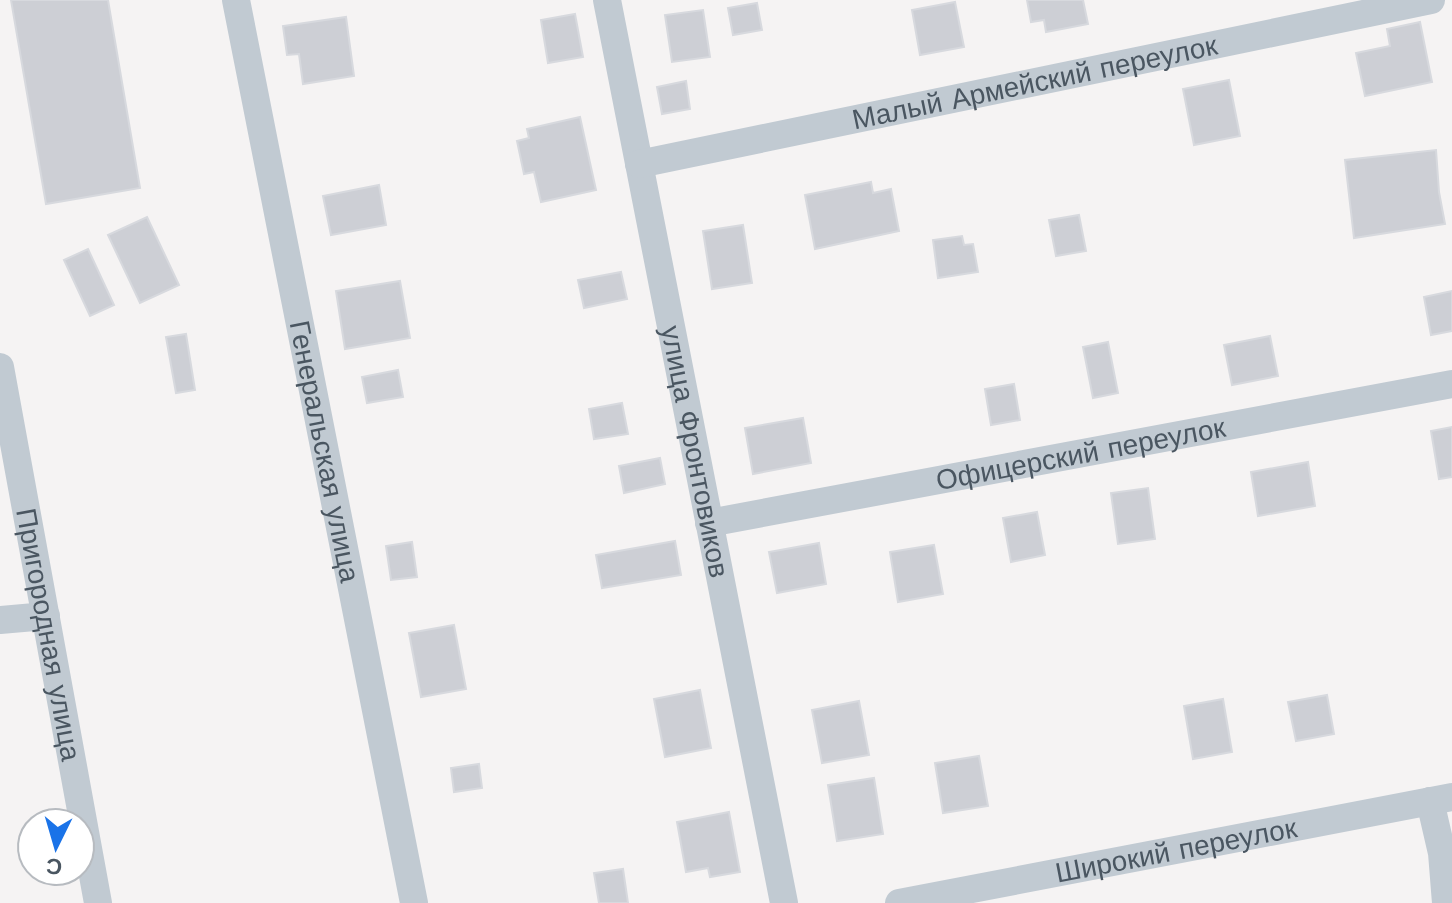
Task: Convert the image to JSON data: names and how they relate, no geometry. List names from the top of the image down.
{
  "streets": {
    "street": [
      "Малый Армейский переулок",
      "улица Фронтовиков",
      "Генеральская улица",
      "Офицерский переулок",
      "Пригородная улица",
      "Широкий переулок"
    ]
  },
  "crossings": [
    ["Малый Армейский переулок", "улица Фронтовиков"],
    ["улица Фронтовиков", "Офицерский переулок"]
  ],
  "north": "bottom"
}
